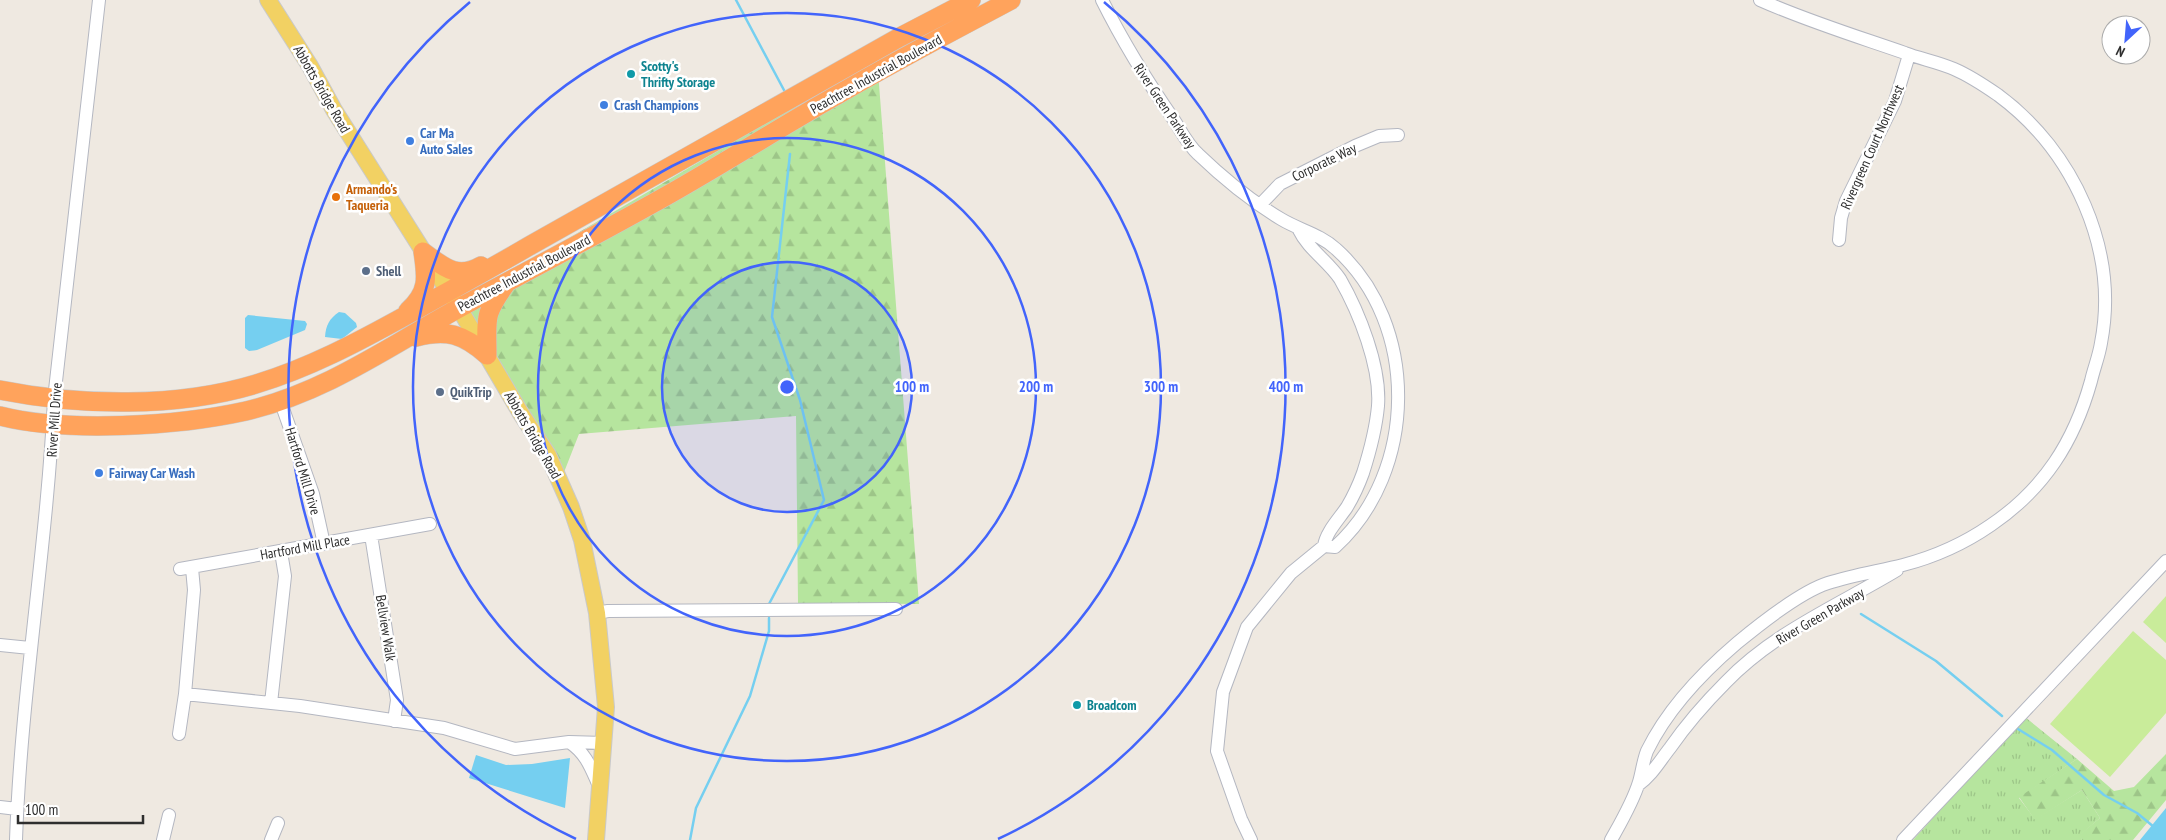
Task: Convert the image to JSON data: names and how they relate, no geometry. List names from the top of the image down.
{
  "streets": {
    "highway": ["Peachtree Industrial Boulevard"],
    "main road": ["Abbotts Bridge Road"],
    "street": [
      "River Green Parkway",
      "Rivergreen Court Northwest",
      "Corporate Way",
      "River Mill Drive",
      "Hartford Mill Drive",
      "Hartford Mill Place",
      "Bellview Walk"
    ]
  },
  "crossings": [
    ["Peachtree Industrial Boulevard", "Abbotts Bridge Road"],
    ["Peachtree Industrial Boulevard", "River Mill Drive"],
    ["Peachtree Industrial Boulevard", "Hartford Mill Drive"],
    ["River Green Parkway", "Rivergreen Court Northwest"],
    ["River Green Parkway", "Corporate Way"],
    ["Hartford Mill Drive", "Hartford Mill Place"],
    ["Hartford Mill Place", "Bellview Walk"]
  ],
  "places": [
    "Scotty's Thrifty Storage",
    "Crash Champions",
    "Car Ma Auto Sales",
    "Armando's Taqueria",
    "Shell",
    "QuikTrip",
    "Fairway Car Wash",
    "Broadcom"
  ],
  "scale_bar": "100 m",
  "north": "bottom left",
  "rings": [
    "100 m",
    "200 m",
    "300 m",
    "400 m"
  ]
}
